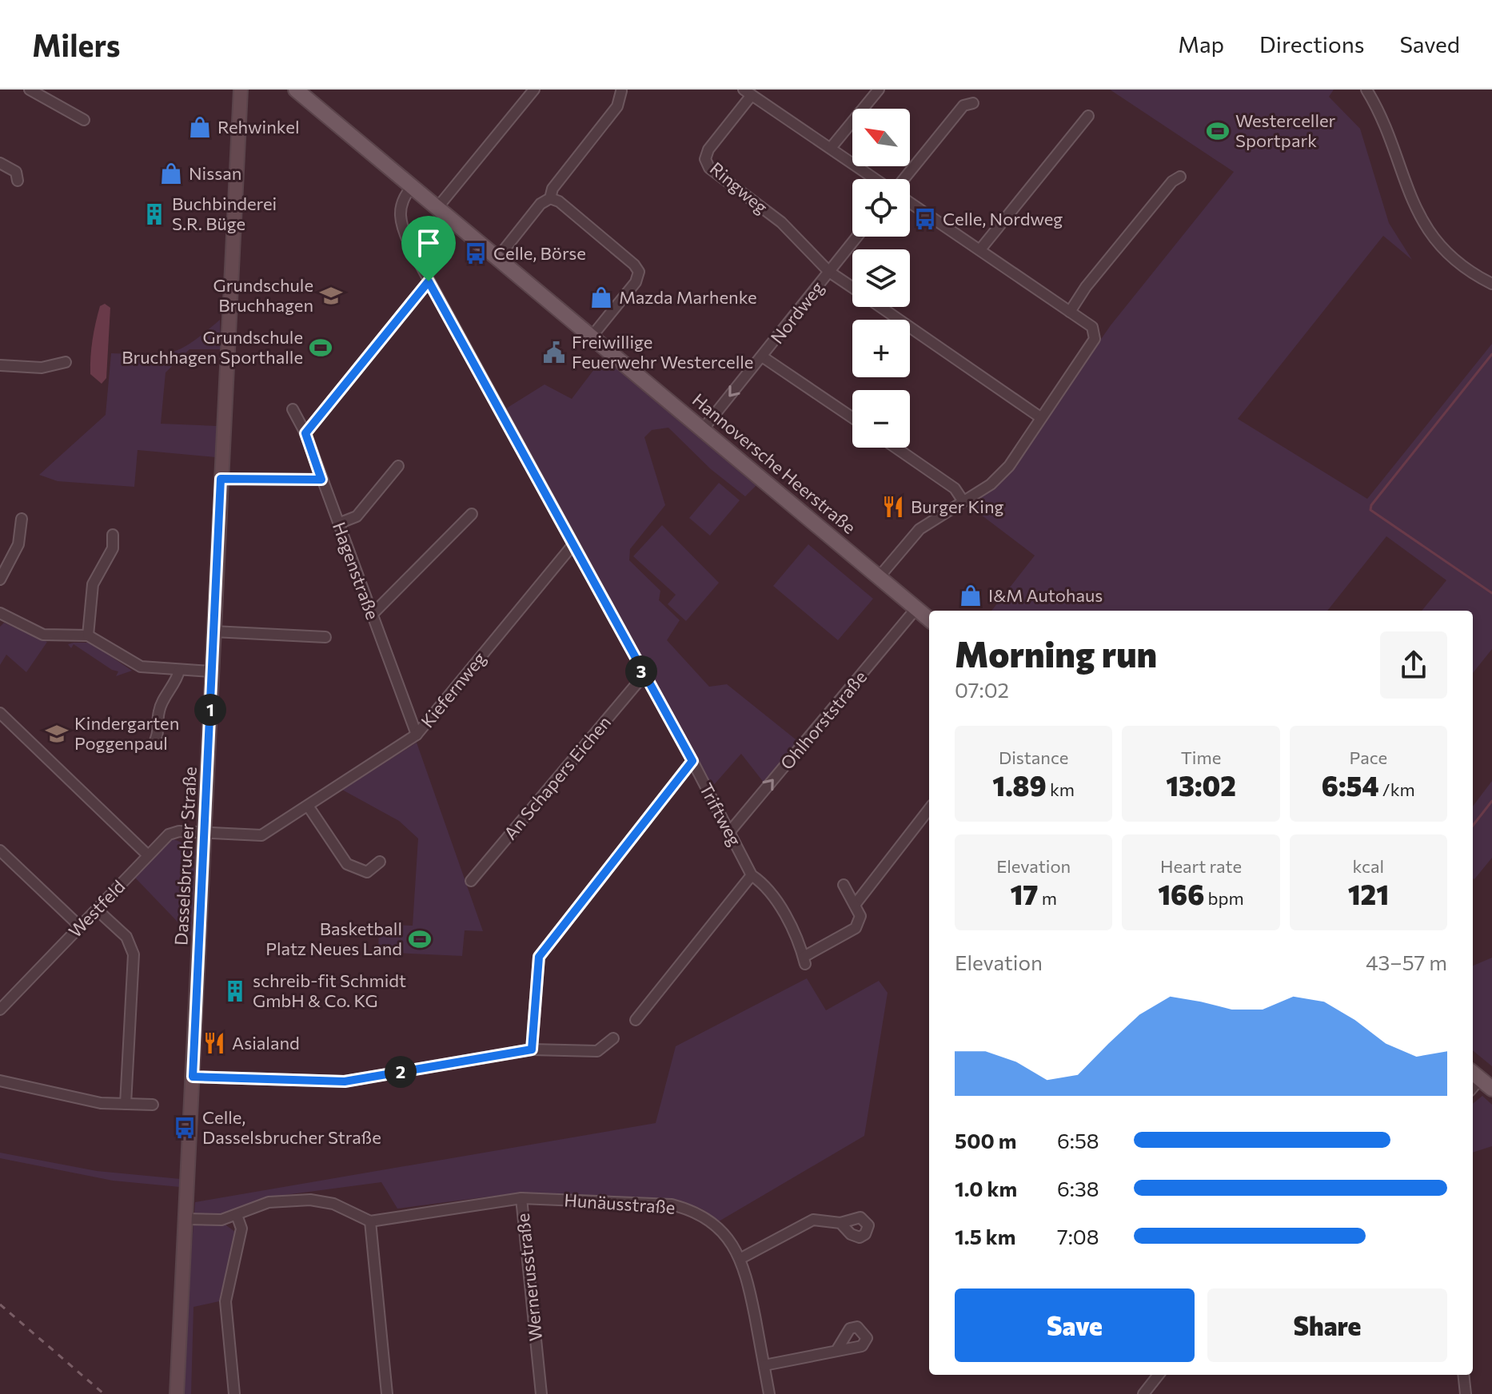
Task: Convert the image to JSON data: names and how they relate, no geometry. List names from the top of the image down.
{
  "streets": {
    "main road": ["Hannoversche Heerstraße"],
    "street": [
      "Ringweg",
      "Nordweg",
      "Hagenstraße",
      "Kiefernweg",
      "Ohlhorststraße",
      "An Schapers Eichen",
      "Triftweg",
      "Dasselsbrucher Straße",
      "Westfeld",
      "Hunäusstraße",
      "Wernerusstraße"
    ]
  },
  "crossings": [
    ["Ringweg", "Nordweg"],
    ["Nordweg", "Hannoversche Heerstraße"],
    ["Hannoversche Heerstraße", "Ohlhorststraße"],
    ["Hannoversche Heerstraße", "Triftweg"],
    ["Hagenstraße", "Kiefernweg"],
    ["Kiefernweg", "Triftweg"],
    ["Kiefernweg", "Dasselsbrucher Straße"],
    ["Kiefernweg", "Westfeld"],
    ["Ohlhorststraße", "Triftweg"],
    ["An Schapers Eichen", "Triftweg"],
    ["Dasselsbrucher Straße", "Westfeld"],
    ["Hunäusstraße", "Wernerusstraße"]
  ],
  "one_way": ["Nordweg", "Ohlhorststraße"],
  "places": {
    "shop": [
      "Rehwinkel",
      "Nissan",
      "Mazda Marhenke",
      "I&M Autohaus"
    ],
    "sports": ["Westerceller Sportpark", "Grundschule Bruchhagen Sporthalle", "Basketball Platz Neues Land"],
    "building": ["Buchbinderei S.R. Büge", "schreib-fit Schmidt GmbH & Co. KG"],
    "bus stop": ["Celle, Nordweg", "Celle, Börse", "Celle, Dasselsbrucher Straße"],
    "school or university": ["Grundschule Bruchhagen", "Kindergarten Poggenpaul"],
    "public building": ["Freiwillige Feuerwehr Westercelle"],
    "restaurant": ["Burger King", "Asialand"]
  },
  "north": "top left",
  "page": {
    "header": "Milers",
    "nav": ["Map", "Directions", "Saved"],
    "map_buttons": ["+", "−"],
    "heading": ["Morning run", "07:02"],
    "pins": ["3", "1", "2"],
    "stats": [
      ["Distance", "1.89 km"],
      ["Time", "13:02"],
      ["Pace", "6:54 /km"],
      ["Elevation", "17 m"],
      ["Heart rate", "166 bpm"],
      ["kcal", "121"]
    ],
    "chart": ["Elevation", "43–57 m"],
    "list": [
      {
        "name": "500 m",
        "note": "6:58"
      },
      {
        "name": "1.0 km",
        "note": "6:38"
      },
      {
        "name": "1.5 km",
        "note": "7:08"
      }
    ],
    "buttons": ["Save", "Share"]
  }
}
